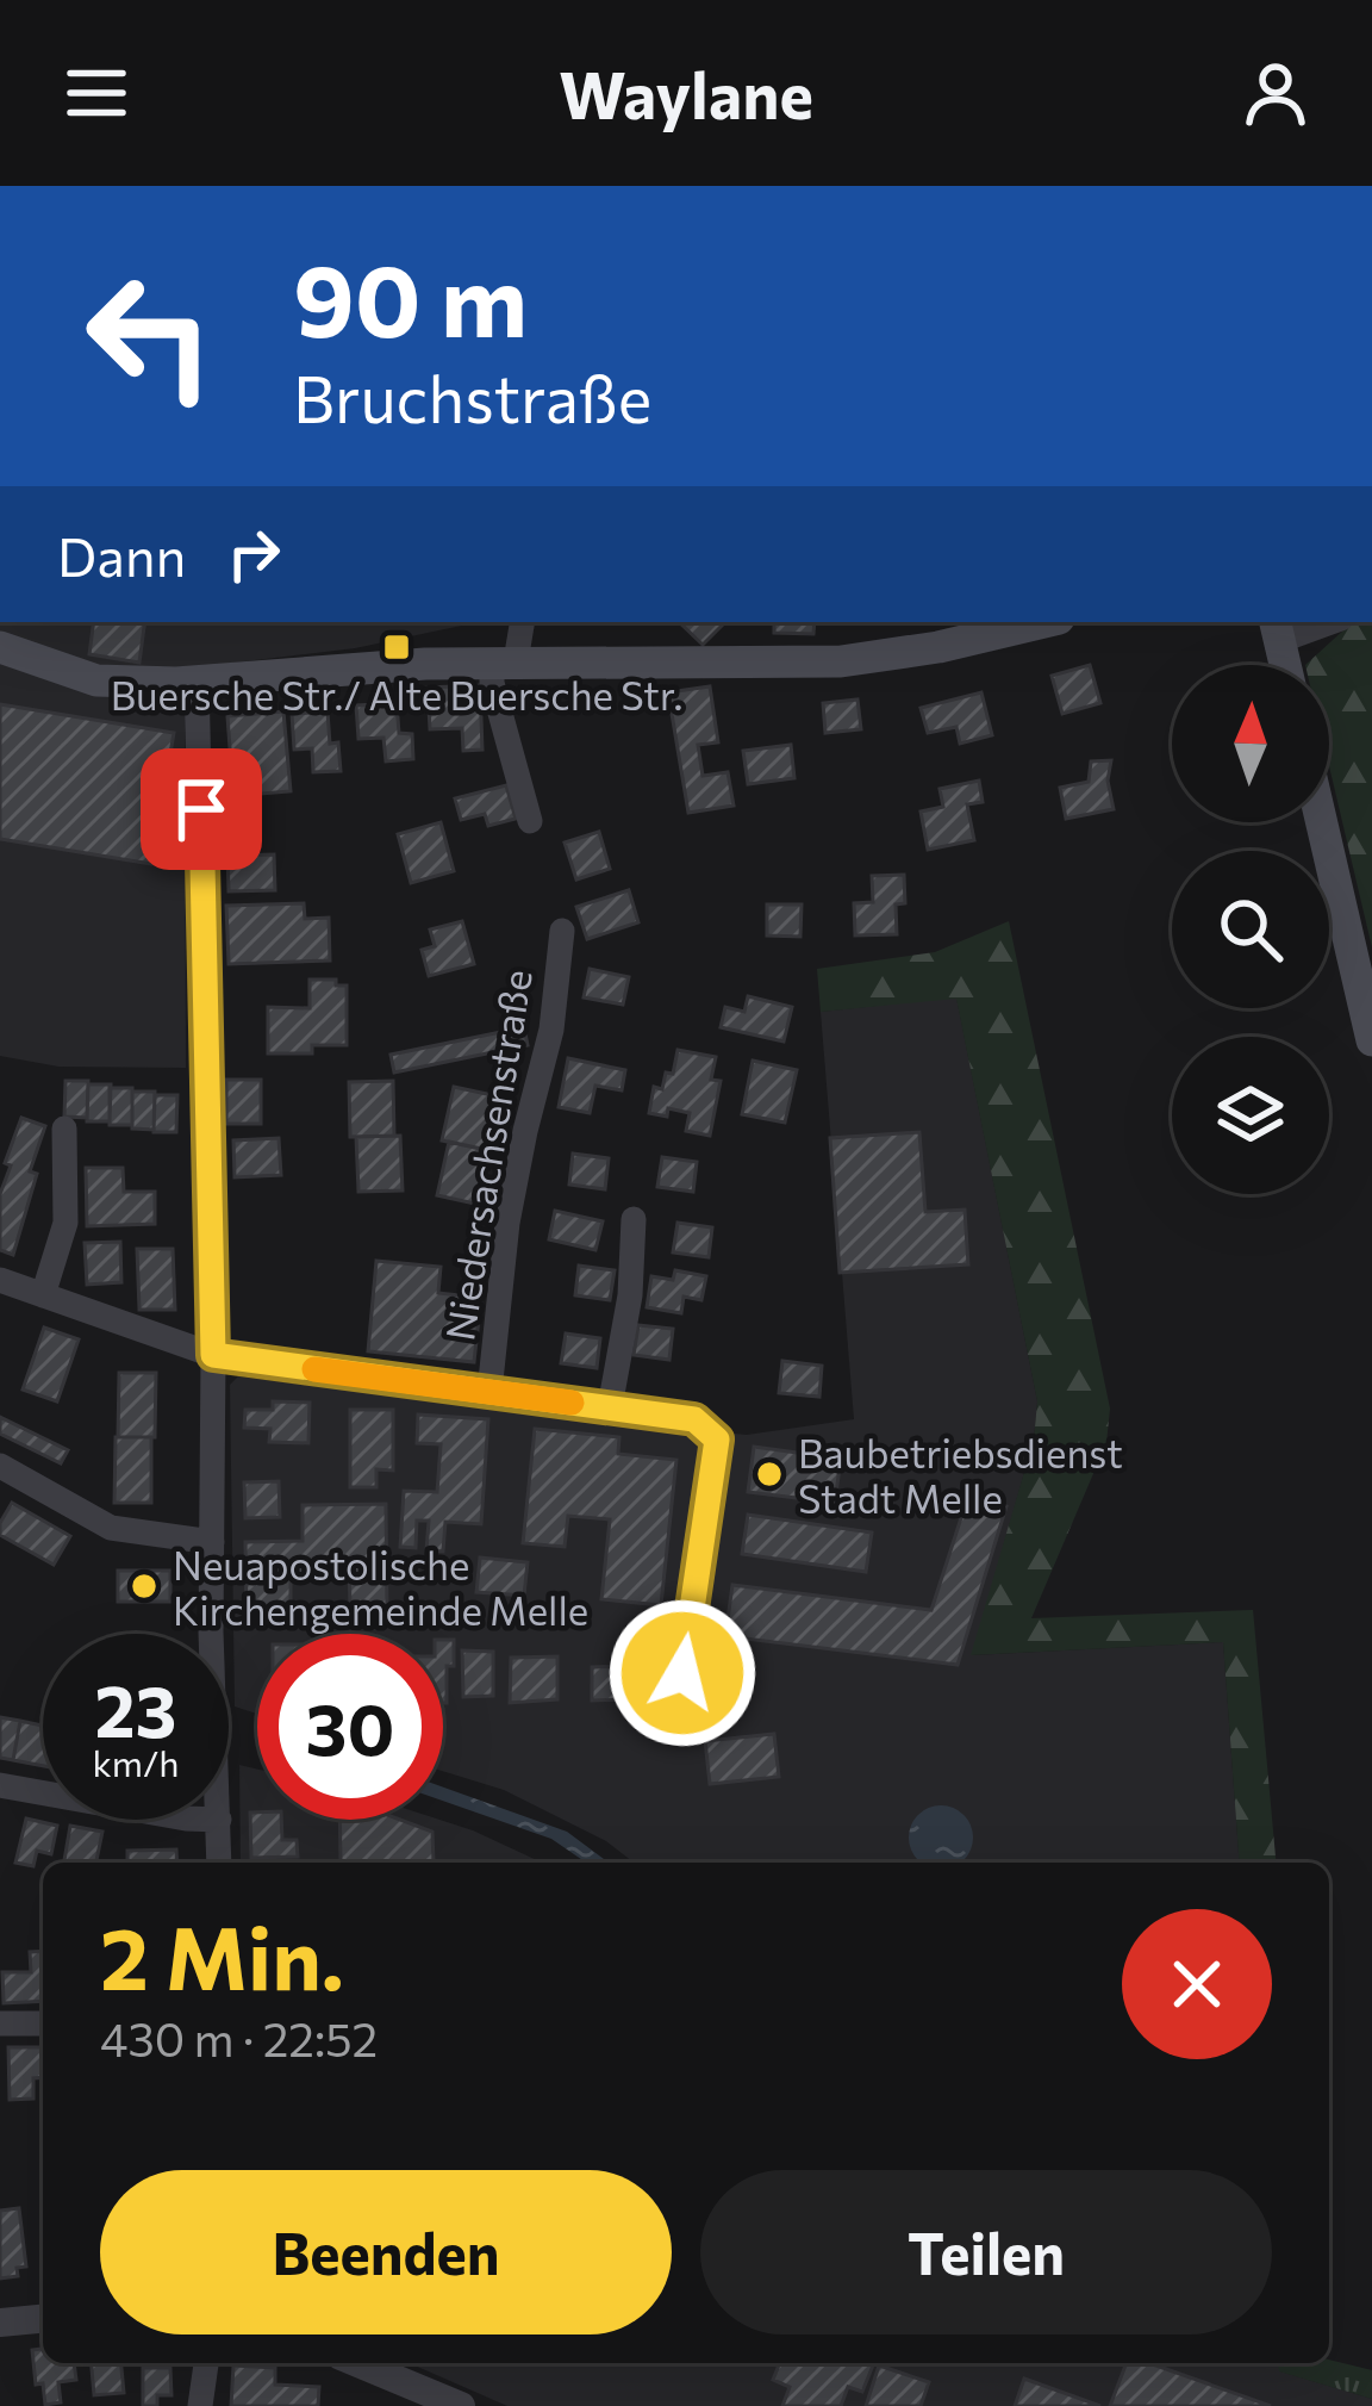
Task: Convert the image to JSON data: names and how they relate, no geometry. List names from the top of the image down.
{
  "streets": {
    "street": ["Niedersachsenstraße"]
  },
  "places": {
    "transit": ["Buersche Str./ Alte Buersche Str."],
    "other": ["Baubetriebsdienst Stadt Melle", "Neuapostolische Kirchengemeinde Melle"]
  },
  "north": "top",
  "page": {
    "header": "Waylane",
    "turn": ["90 m", "Bruchstraße"],
    "then": "Dann",
    "speed": "23 km/h",
    "limit": "30",
    "heading": ["2 Min.", "430 m · 22:52"],
    "buttons": ["Beenden", "Teilen"]
  }
}
